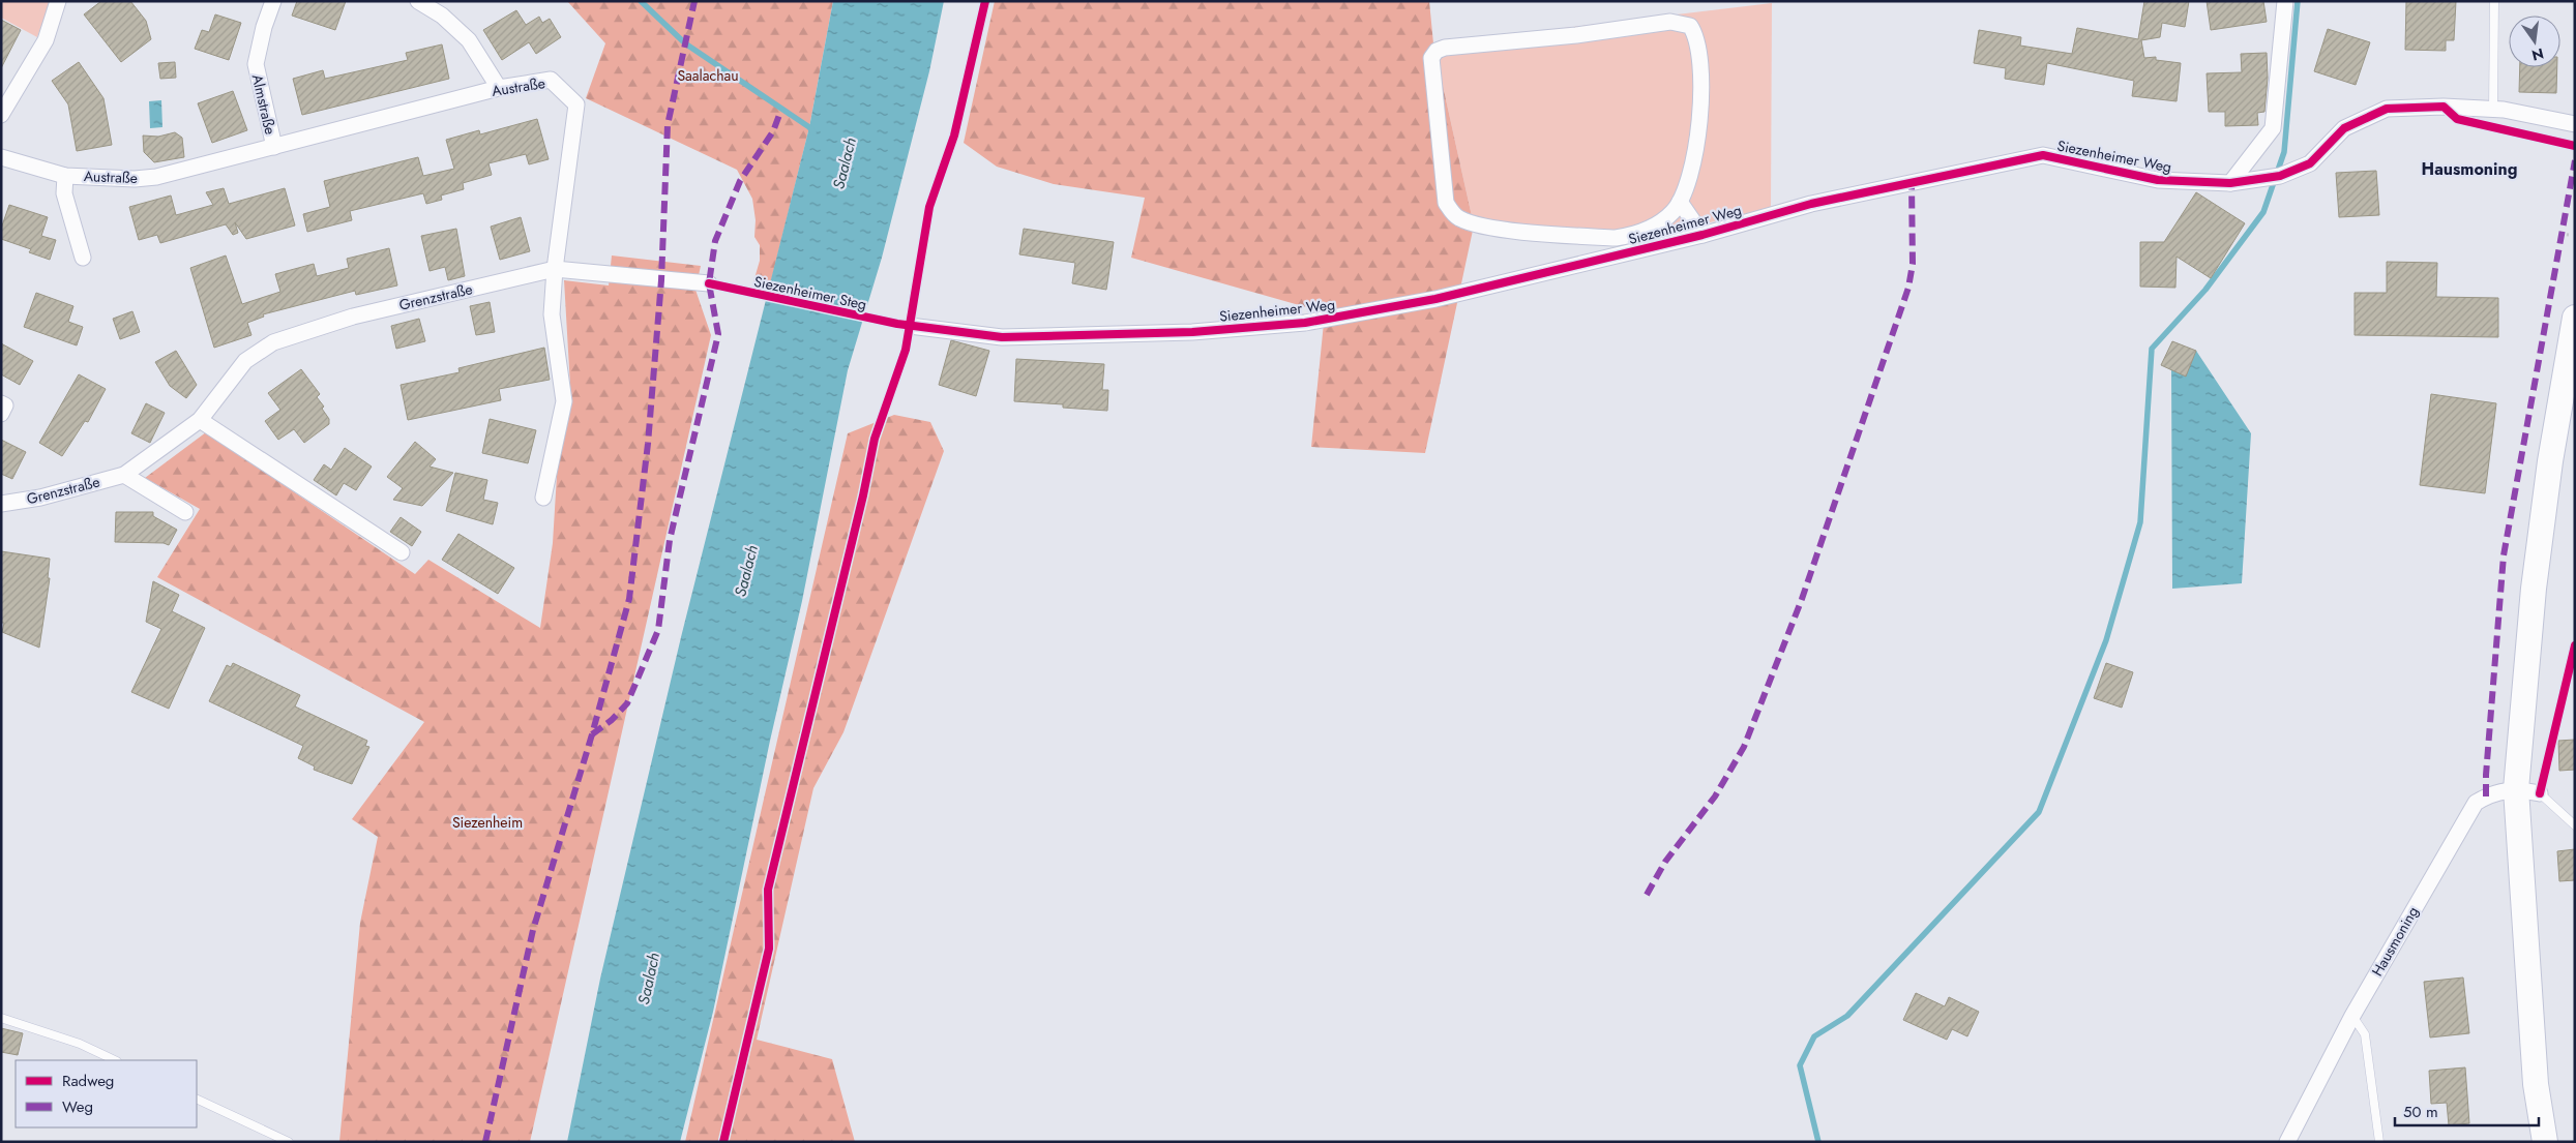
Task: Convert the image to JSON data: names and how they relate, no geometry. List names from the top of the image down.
{
  "streets": {
    "street": [
      "Austraße",
      "Almstraße",
      "Siezenheimer Weg",
      "Grenzstraße",
      "Hausmoning"
    ],
    "cycle path": ["Siezenheimer Steg"]
  },
  "crossings": [
    ["Austraße", "Almstraße"],
    ["Austraße", "Grenzstraße"],
    ["Siezenheimer Weg", "Siezenheimer Steg"],
    ["Siezenheimer Steg", "Grenzstraße"]
  ],
  "districts": ["Hausmoning"],
  "water": ["Saalach"],
  "parks": ["Saalachau", "Siezenheim"],
  "legend": ["Radweg", "Weg"],
  "scale_bar": "50 m",
  "north": "bottom"
}
